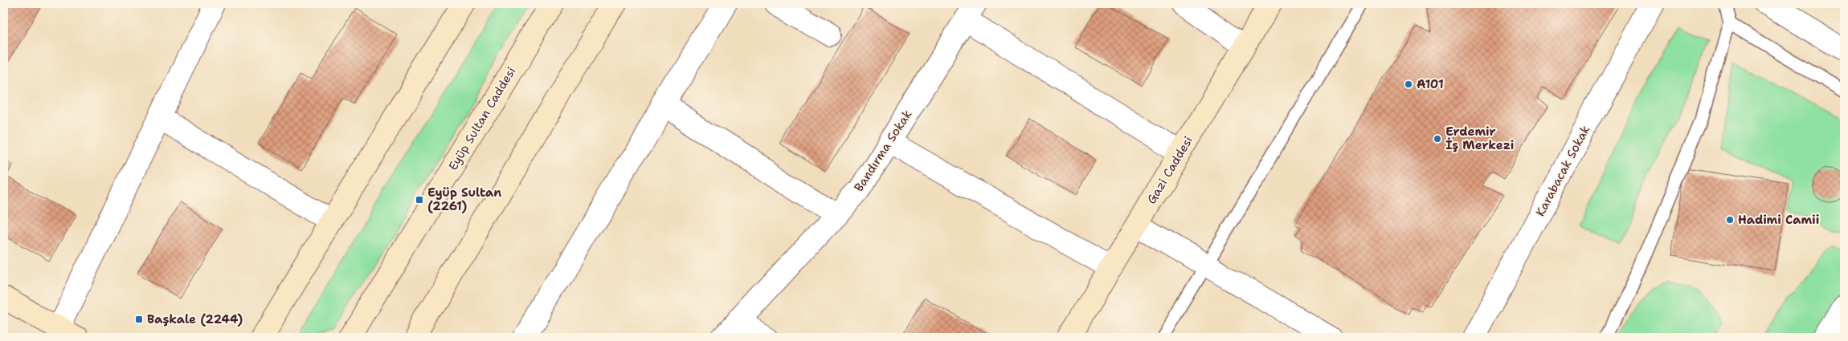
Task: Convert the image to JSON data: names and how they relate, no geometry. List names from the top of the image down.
{
  "streets": {
    "street": [
      "Eyüp Sultan Caddesi",
      "Bandırma Sokak",
      "Gazi Caddesi",
      "Karabacak Sokak"
    ]
  },
  "places": {
    "other": ["A101", "Erdemir İş Merkezi", "Hadimi Camii"],
    "transit": ["Eyüp Sultan (2261)", "Başkale (2244)"]
  }
}
